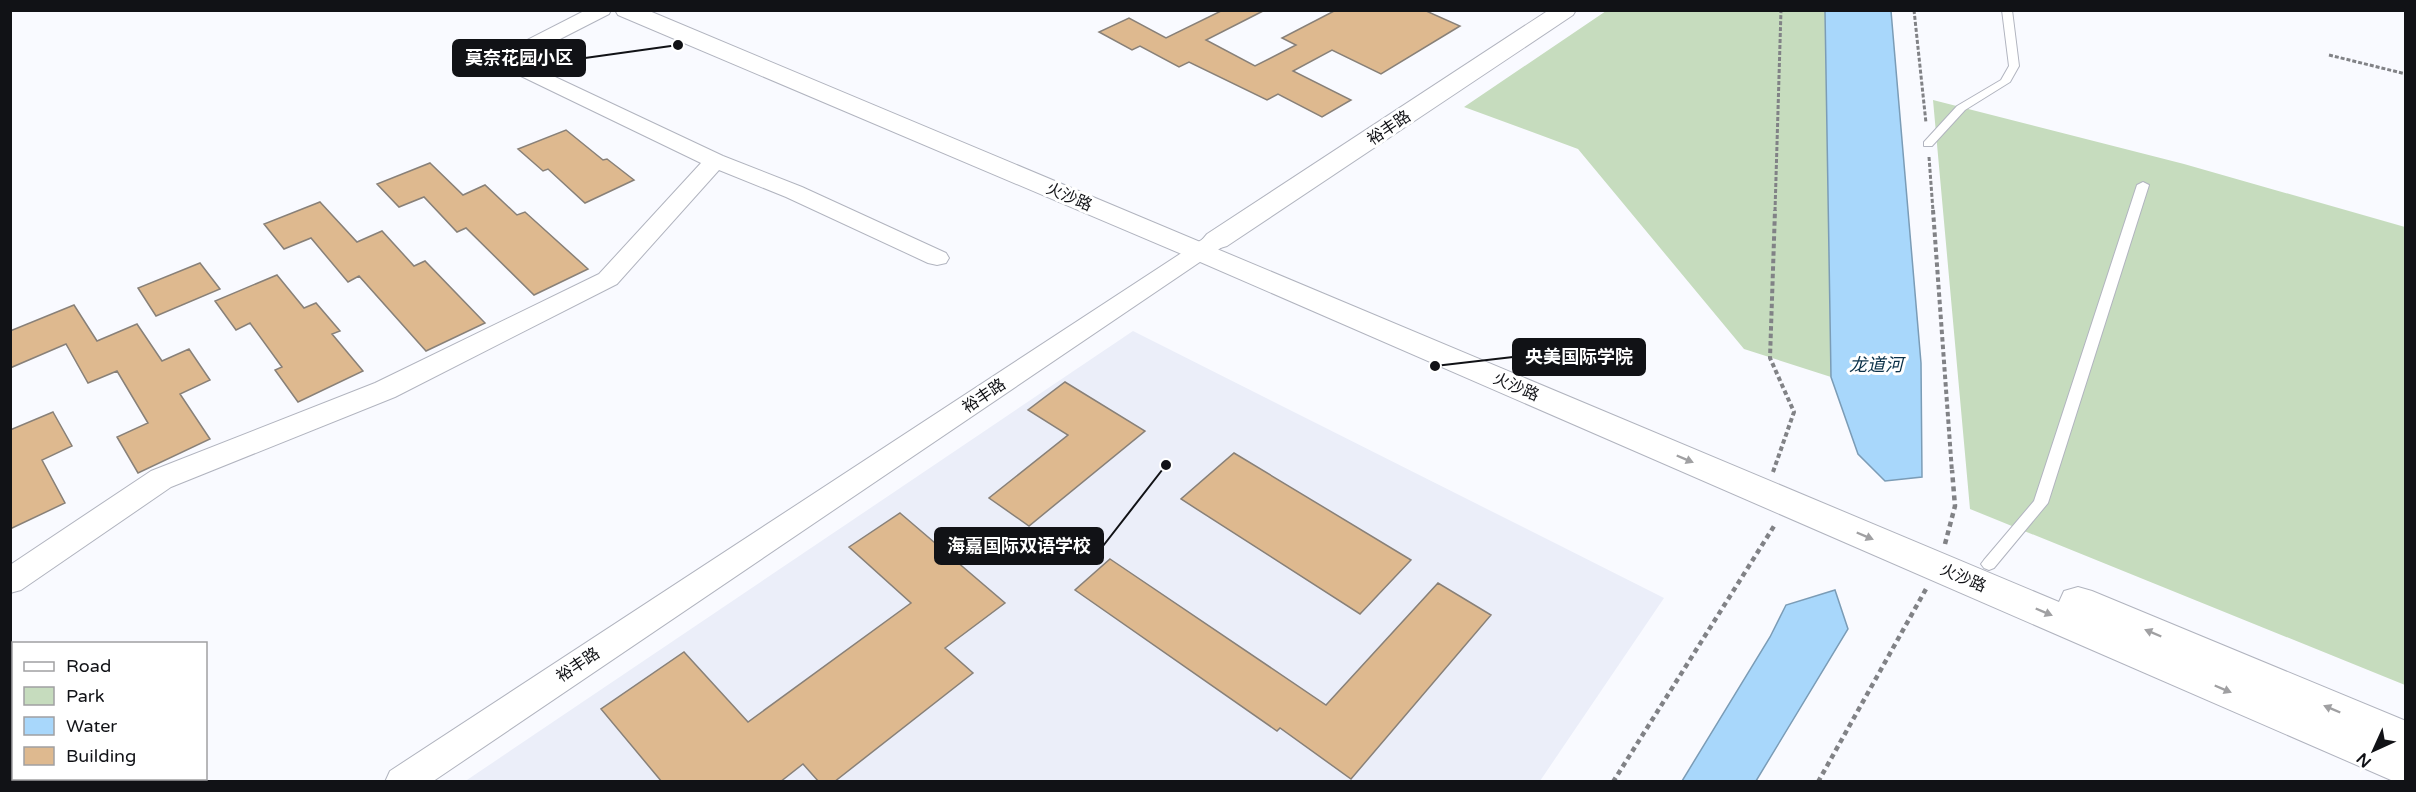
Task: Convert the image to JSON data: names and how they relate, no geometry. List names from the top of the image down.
{
  "streets": {
    "main road": ["裕丰路", "火沙路"]
  },
  "crossings": [
    ["裕丰路", "火沙路"]
  ],
  "water": ["龙道河"],
  "places": ["莫奈花园小区", "央美国际学院", "海嘉国际双语学校"],
  "legend": [
    "Road",
    "Park",
    "Water",
    "Building"
  ],
  "north": "bottom left"
}
